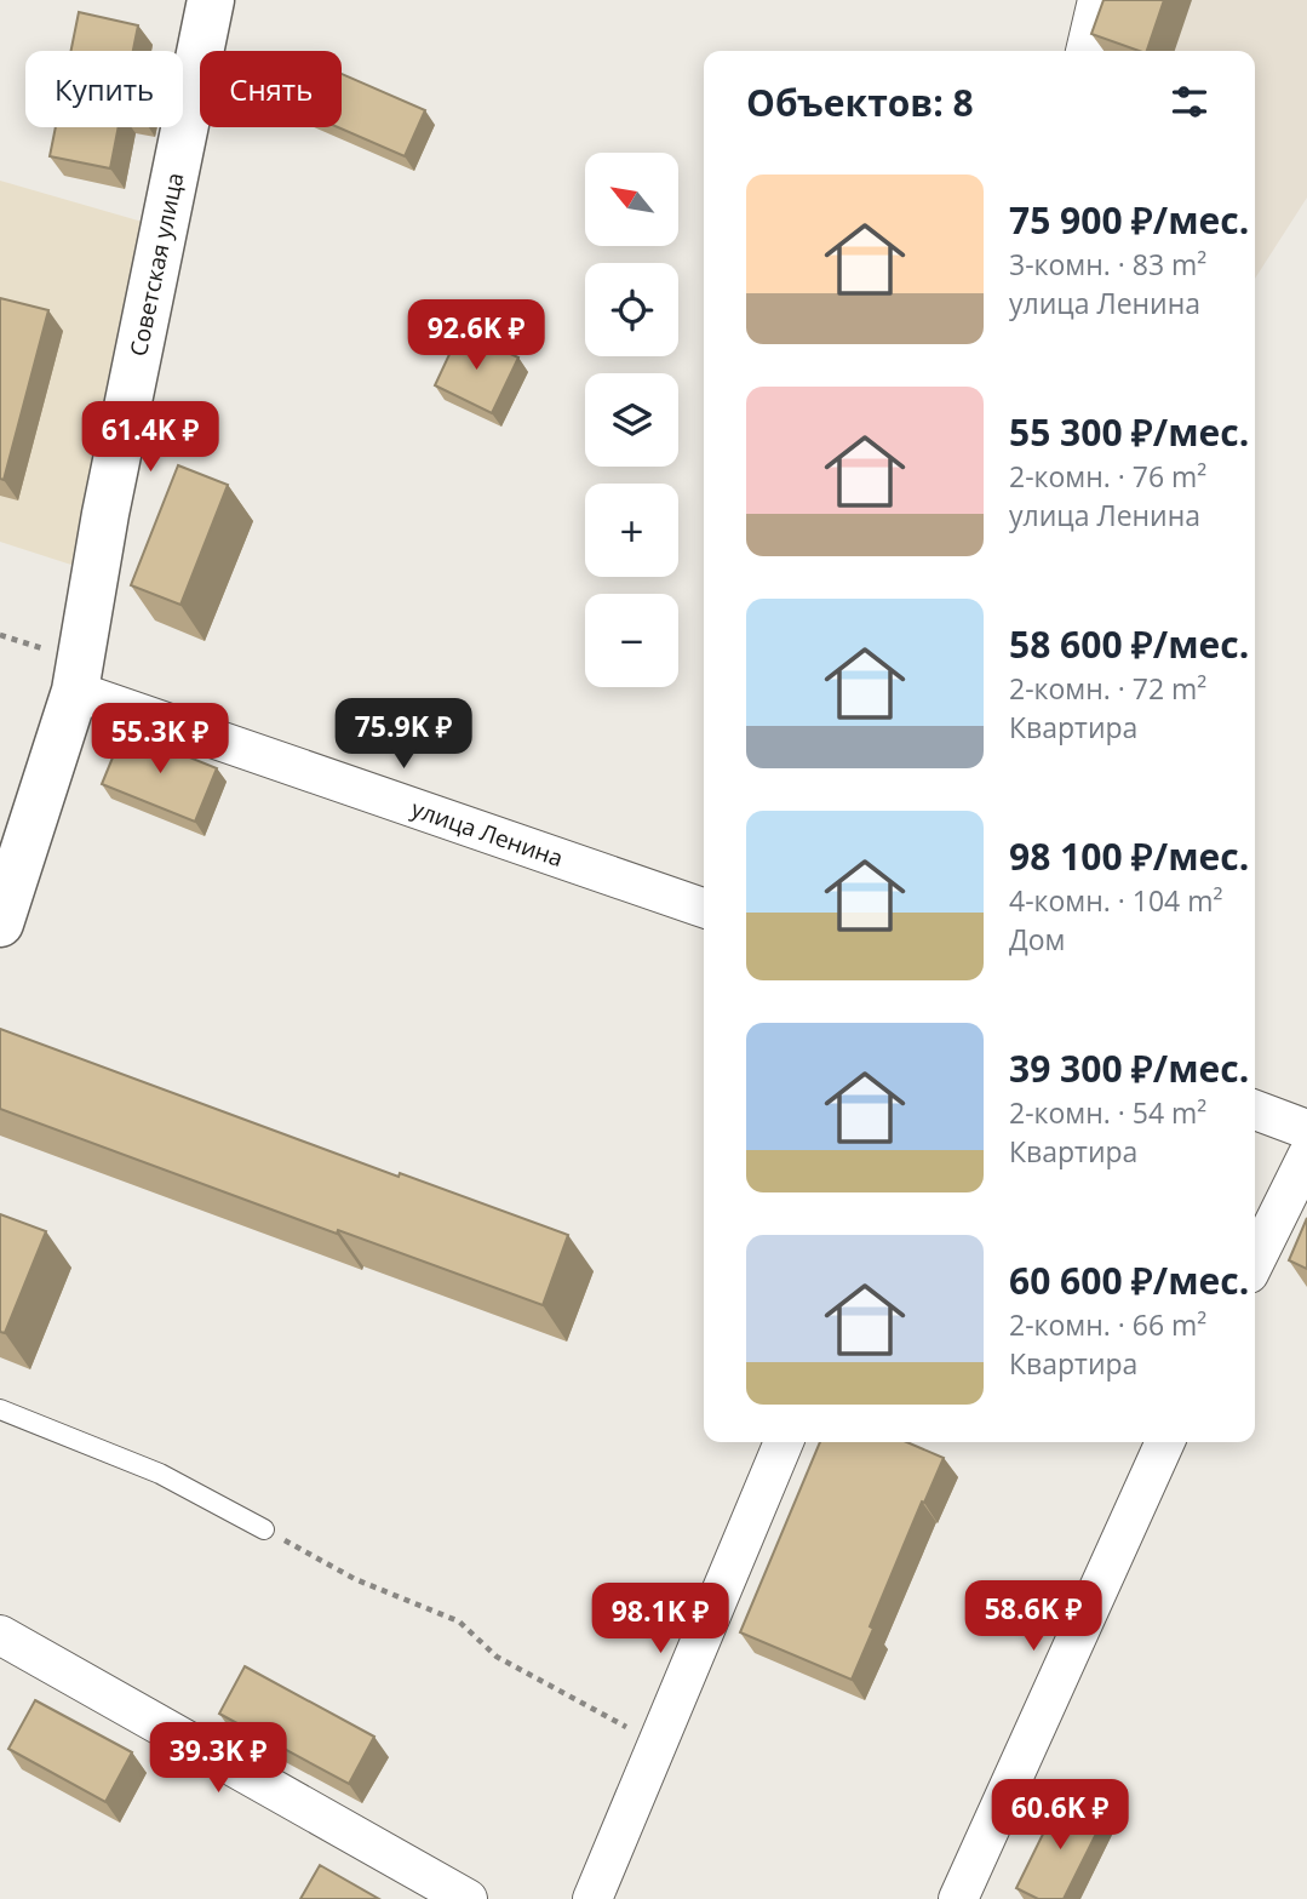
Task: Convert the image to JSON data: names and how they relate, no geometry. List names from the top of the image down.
{
  "streets": {
    "street": ["Советская улица", "улица Ленина"]
  },
  "crossings": [
    ["Советская улица", "улица Ленина"]
  ],
  "north": "top left",
  "page": {
    "chip": ["Купить", "Снять"],
    "heading": "Объектов: 8",
    "map_buttons": ["+", "−"],
    "list": [
      {
        "name": "75 900 ₽/мес.",
        "note": "3-комн. · 83 m² · улица Ленина"
      },
      {
        "name": "55 300 ₽/мес.",
        "note": "2-комн. · 76 m² · улица Ленина"
      },
      {
        "name": "58 600 ₽/мес.",
        "note": "2-комн. · 72 m² · Квартира"
      },
      {
        "name": "98 100 ₽/мес.",
        "note": "4-комн. · 104 m² · Дом"
      },
      {
        "name": "39 300 ₽/мес.",
        "note": "2-комн. · 54 m² · Квартира"
      },
      {
        "name": "60 600 ₽/мес.",
        "note": "2-комн. · 66 m² · Квартира"
      }
    ],
    "price": [
      "92.6K ₽",
      "61.4K ₽",
      "75.9K ₽",
      "55.3K ₽",
      "58.6K ₽",
      "98.1K ₽",
      "39.3K ₽",
      "60.6K ₽"
    ]
  }
}
